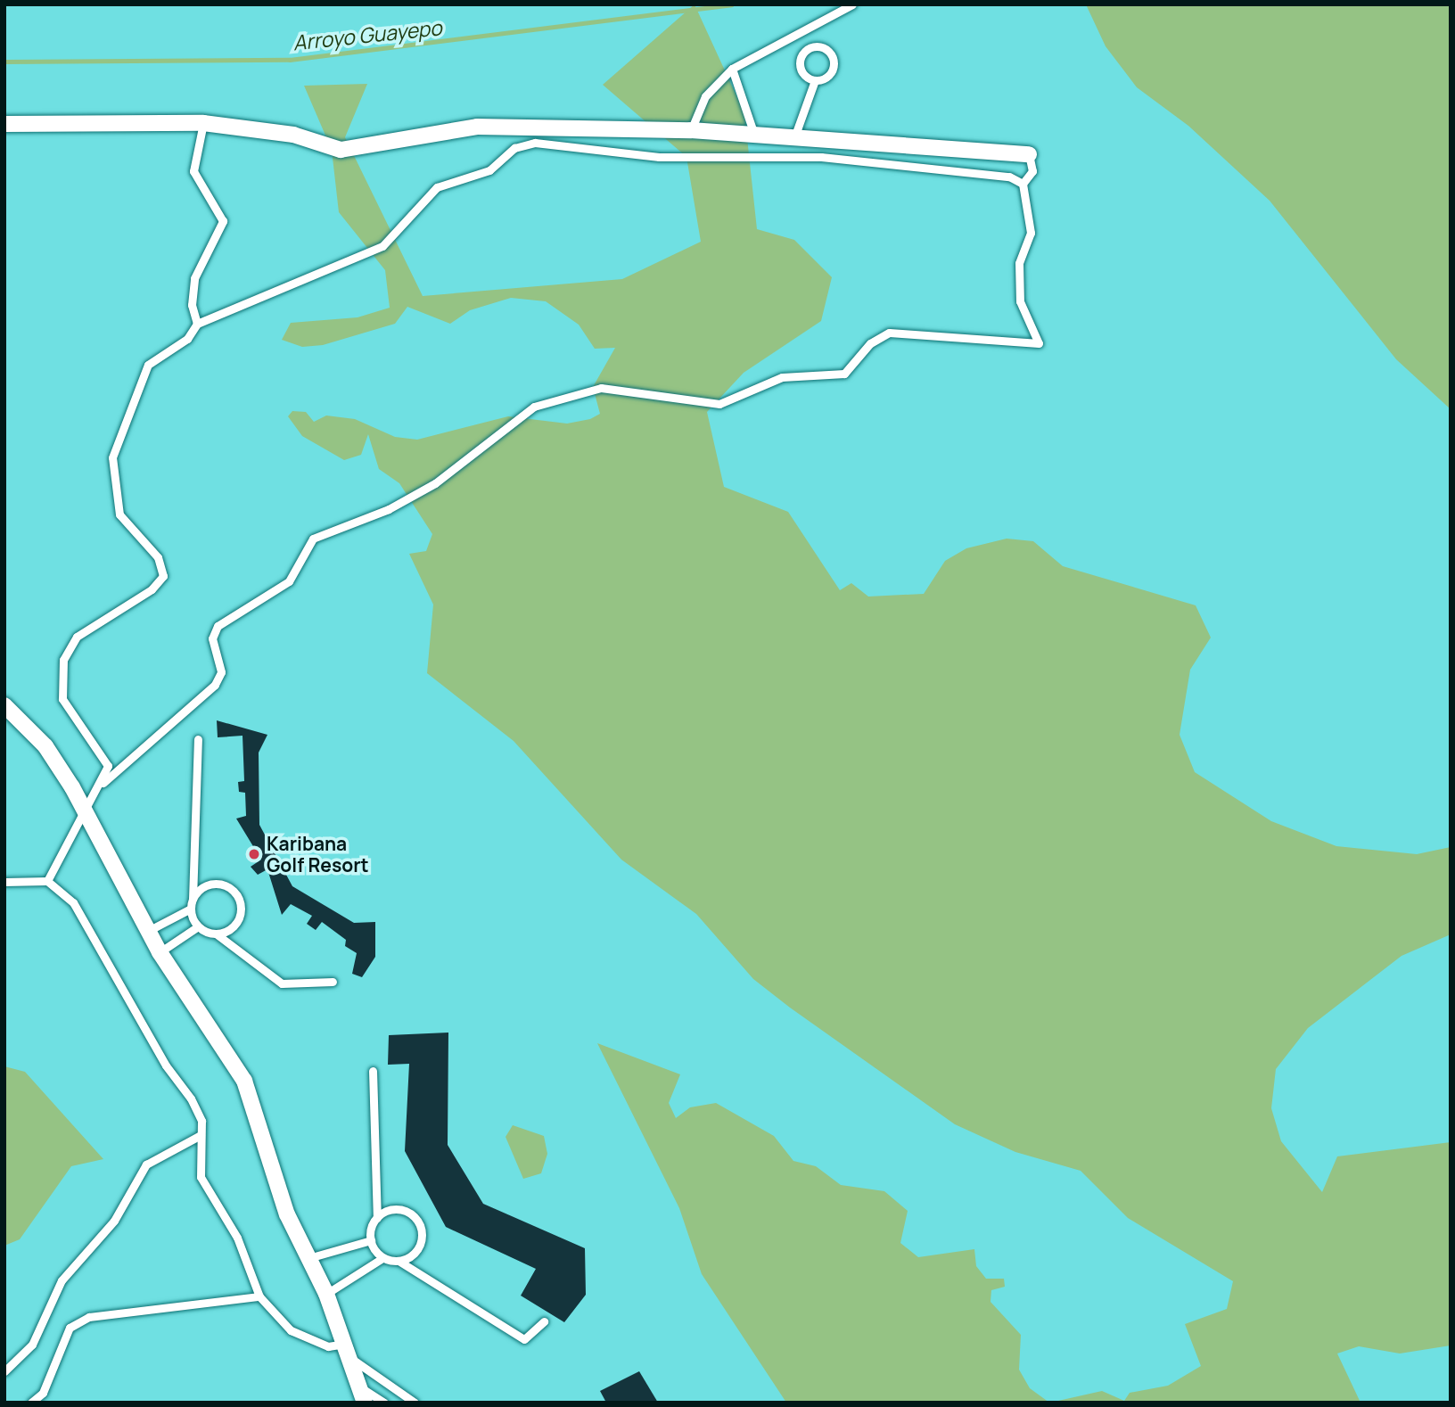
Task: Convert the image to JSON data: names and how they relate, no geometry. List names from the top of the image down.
{
  "water": ["Arroyo Guayepo"],
  "places": ["Karibana Golf Resort"]
}
